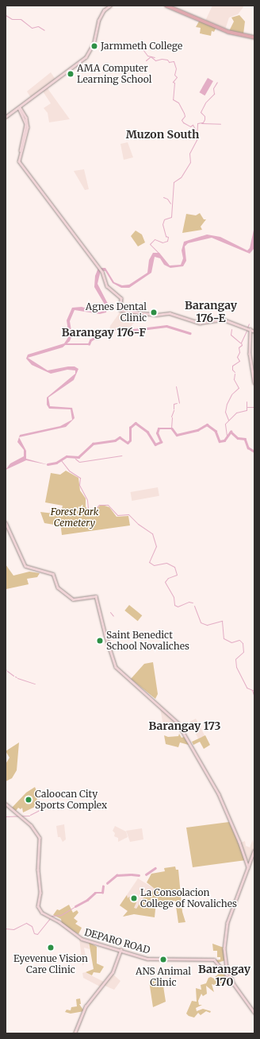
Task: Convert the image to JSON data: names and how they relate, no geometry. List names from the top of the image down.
{
  "streets": {
    "main road": ["DEPARO ROAD"]
  },
  "districts": [
    "Muzon South",
    "Barangay 176-E",
    "Barangay 176-F",
    "Barangay 173",
    "Barangay 170"
  ],
  "parks": ["Forest Park Cemetery"],
  "places": [
    "Jarmmeth College",
    "AMA Computer Learning School",
    "Agnes Dental Clinic",
    "Saint Benedict School Novaliches",
    "Caloocan City Sports Complex",
    "La Consolacion College of Novaliches",
    "Eyevenue Vision Care Clinic",
    "ANS Animal Clinic"
  ]
}
